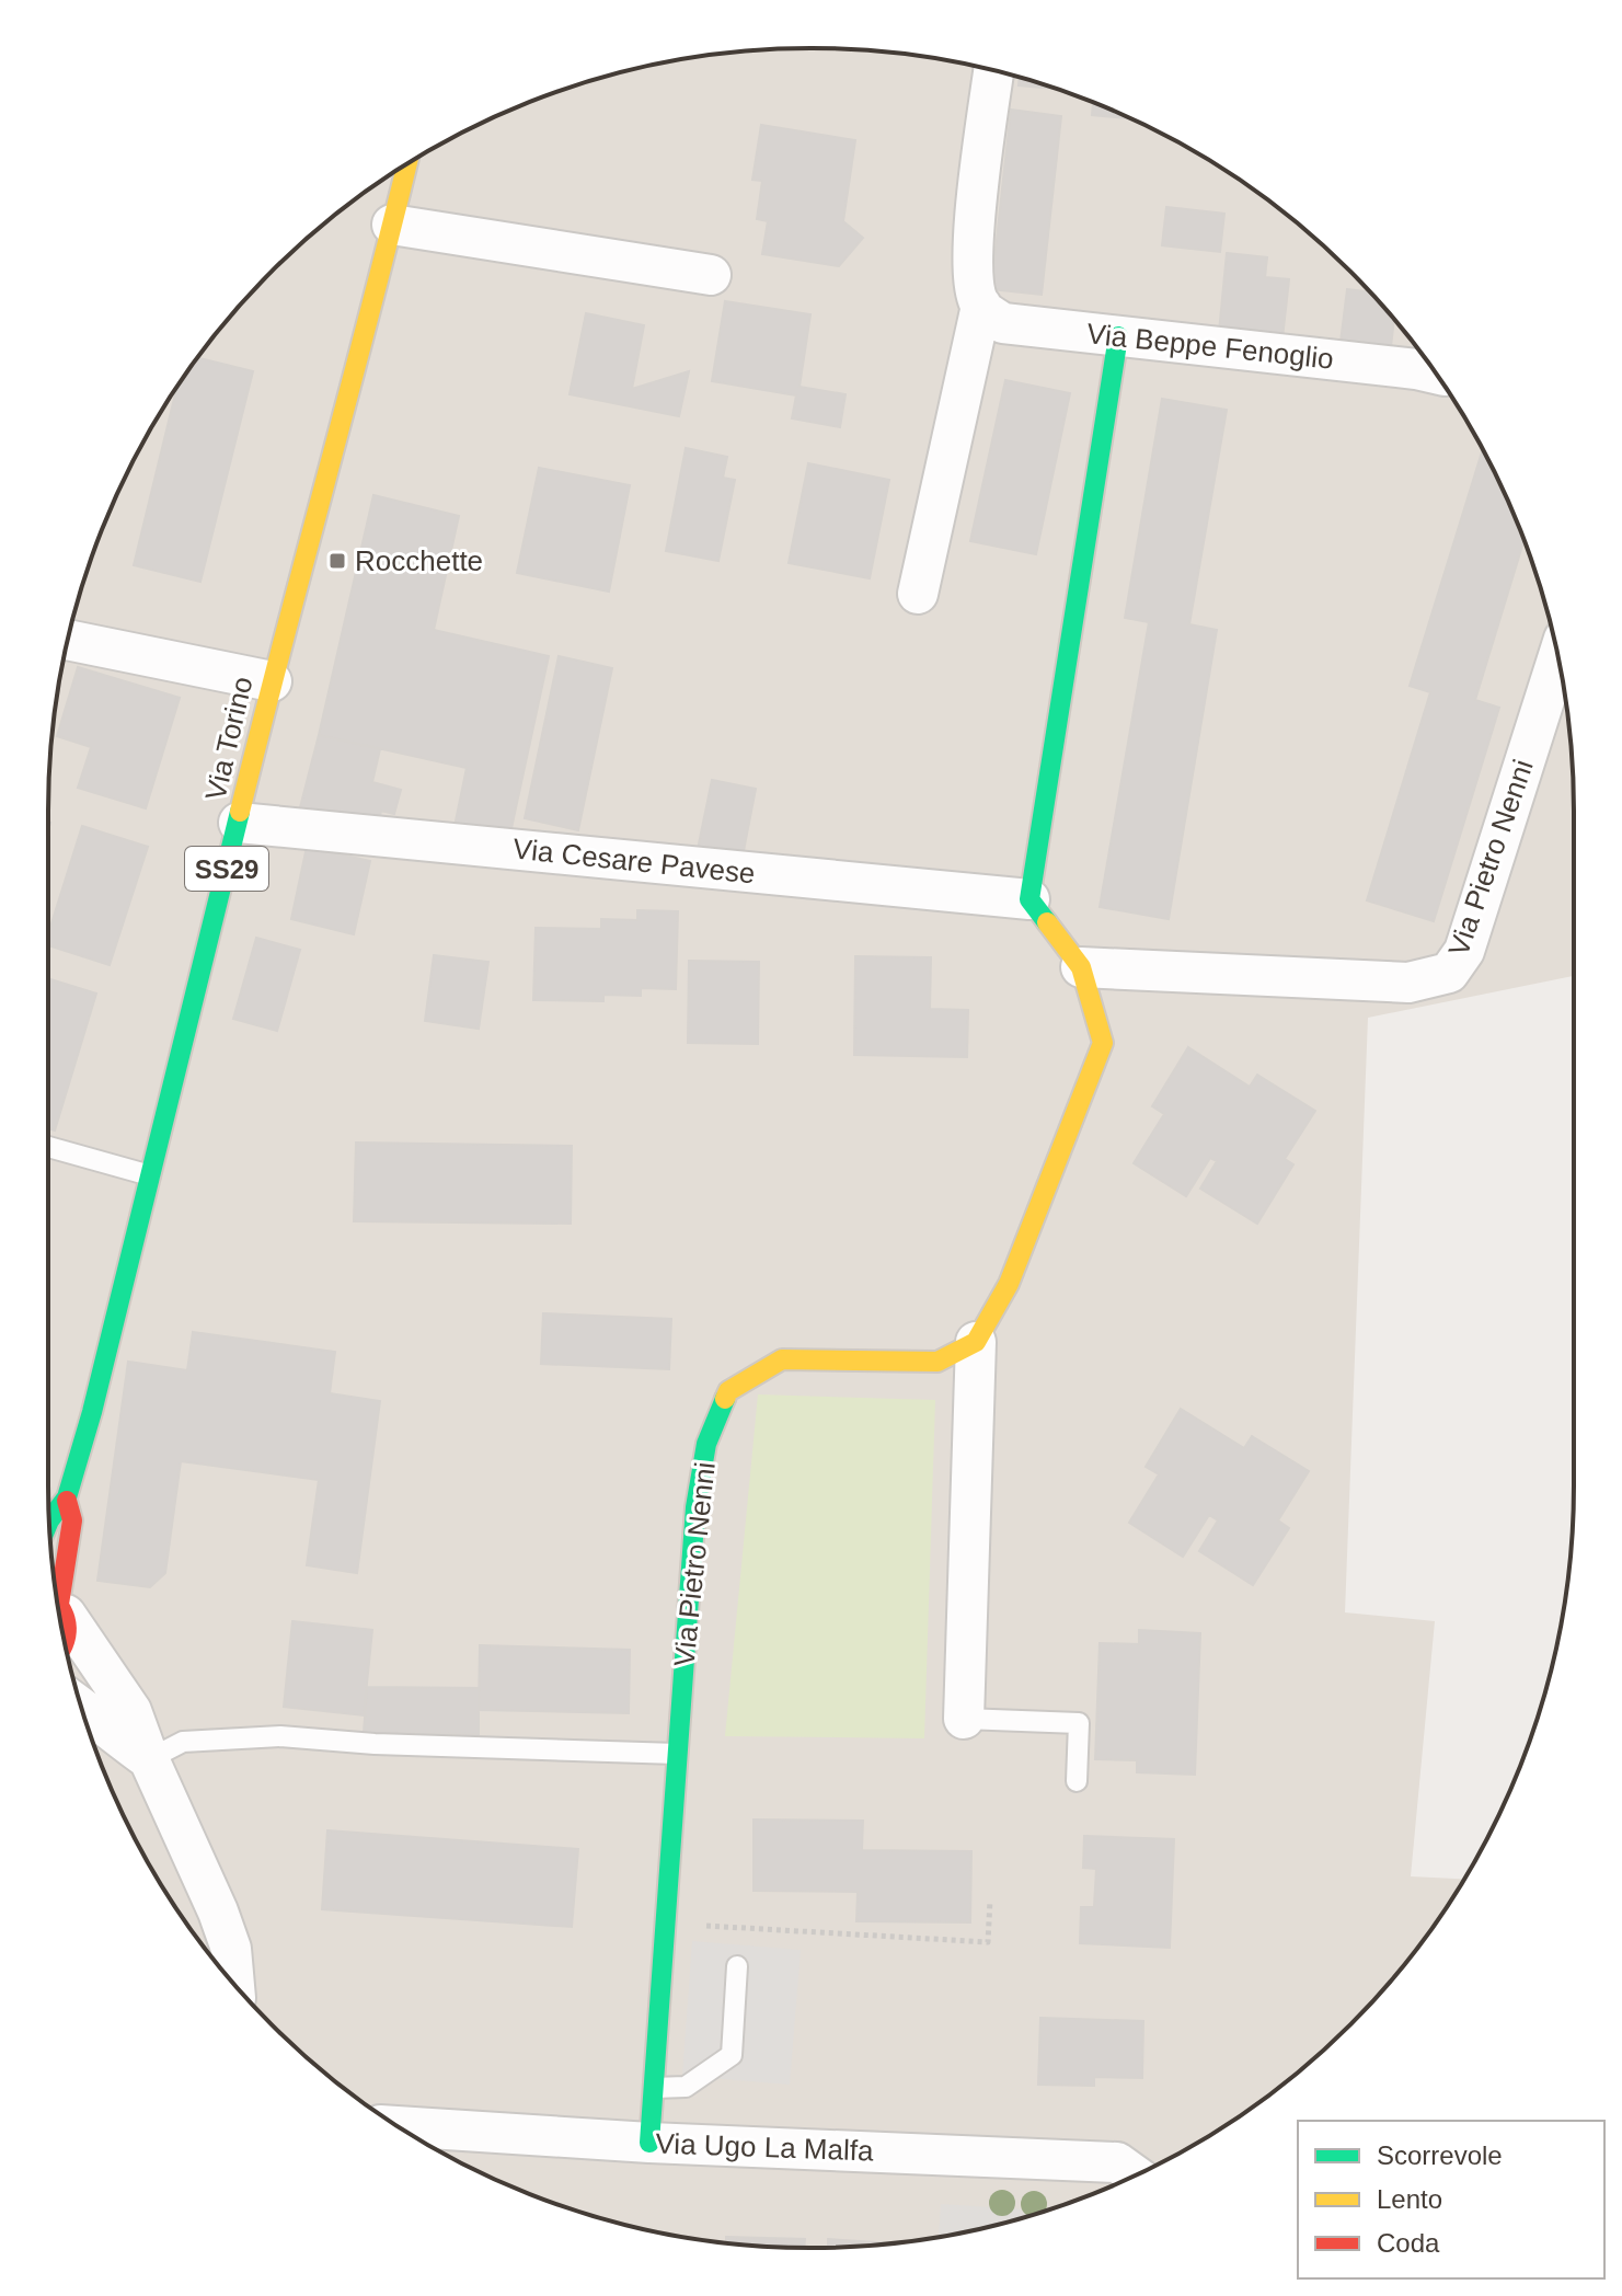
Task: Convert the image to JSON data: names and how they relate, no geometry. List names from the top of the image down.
{
  "streets": {
    "street": [
      "Via Beppe Fenoglio",
      "Via Torino",
      "Via Pietro Nenni",
      "Via Cesare Pavese",
      "SS29",
      "Via Ugo La Malfa"
    ]
  },
  "crossings": [
    ["Via Torino", "Via Cesare Pavese"],
    ["Via Pietro Nenni", "Via Ugo La Malfa"]
  ],
  "places": {
    "transit": ["Rocchette"]
  },
  "legend": ["Scorrevole", "Lento", "Coda"]
}
